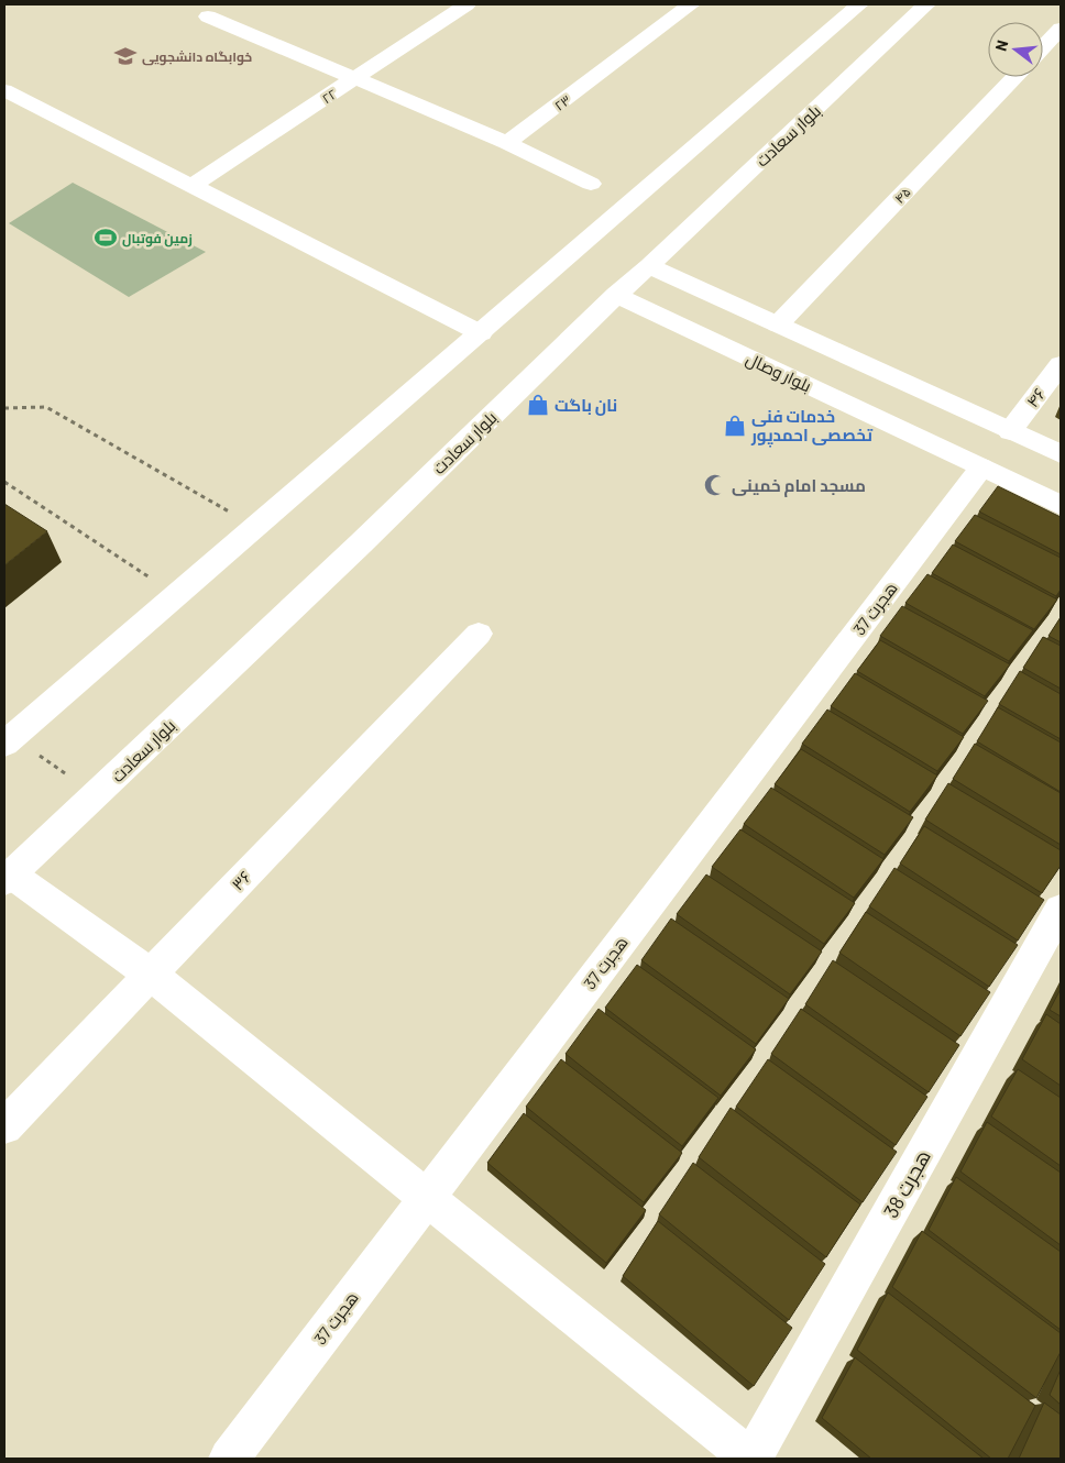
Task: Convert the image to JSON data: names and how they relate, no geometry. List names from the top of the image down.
{
  "streets": {
    "street": [
      "۲۲",
      "۲۳",
      "بلوار سعادت",
      "۴۵",
      "بلوار وصال",
      "۴۶",
      "هجرت 37",
      "۳۶",
      "هجرت 38"
    ]
  },
  "crossings": [
    ["بلوار سعادت", "بلوار وصال"],
    ["بلوار وصال", "هجرت 37"]
  ],
  "places": {
    "school or university": ["خوابگاه دانشجویی"],
    "sports": ["زمین فوتبال"],
    "shop": ["نان باگت", "خدمات فنی تخصصی احمدپور"],
    "mosque": ["مسجد امام خمینی"]
  },
  "north": "left"
}
